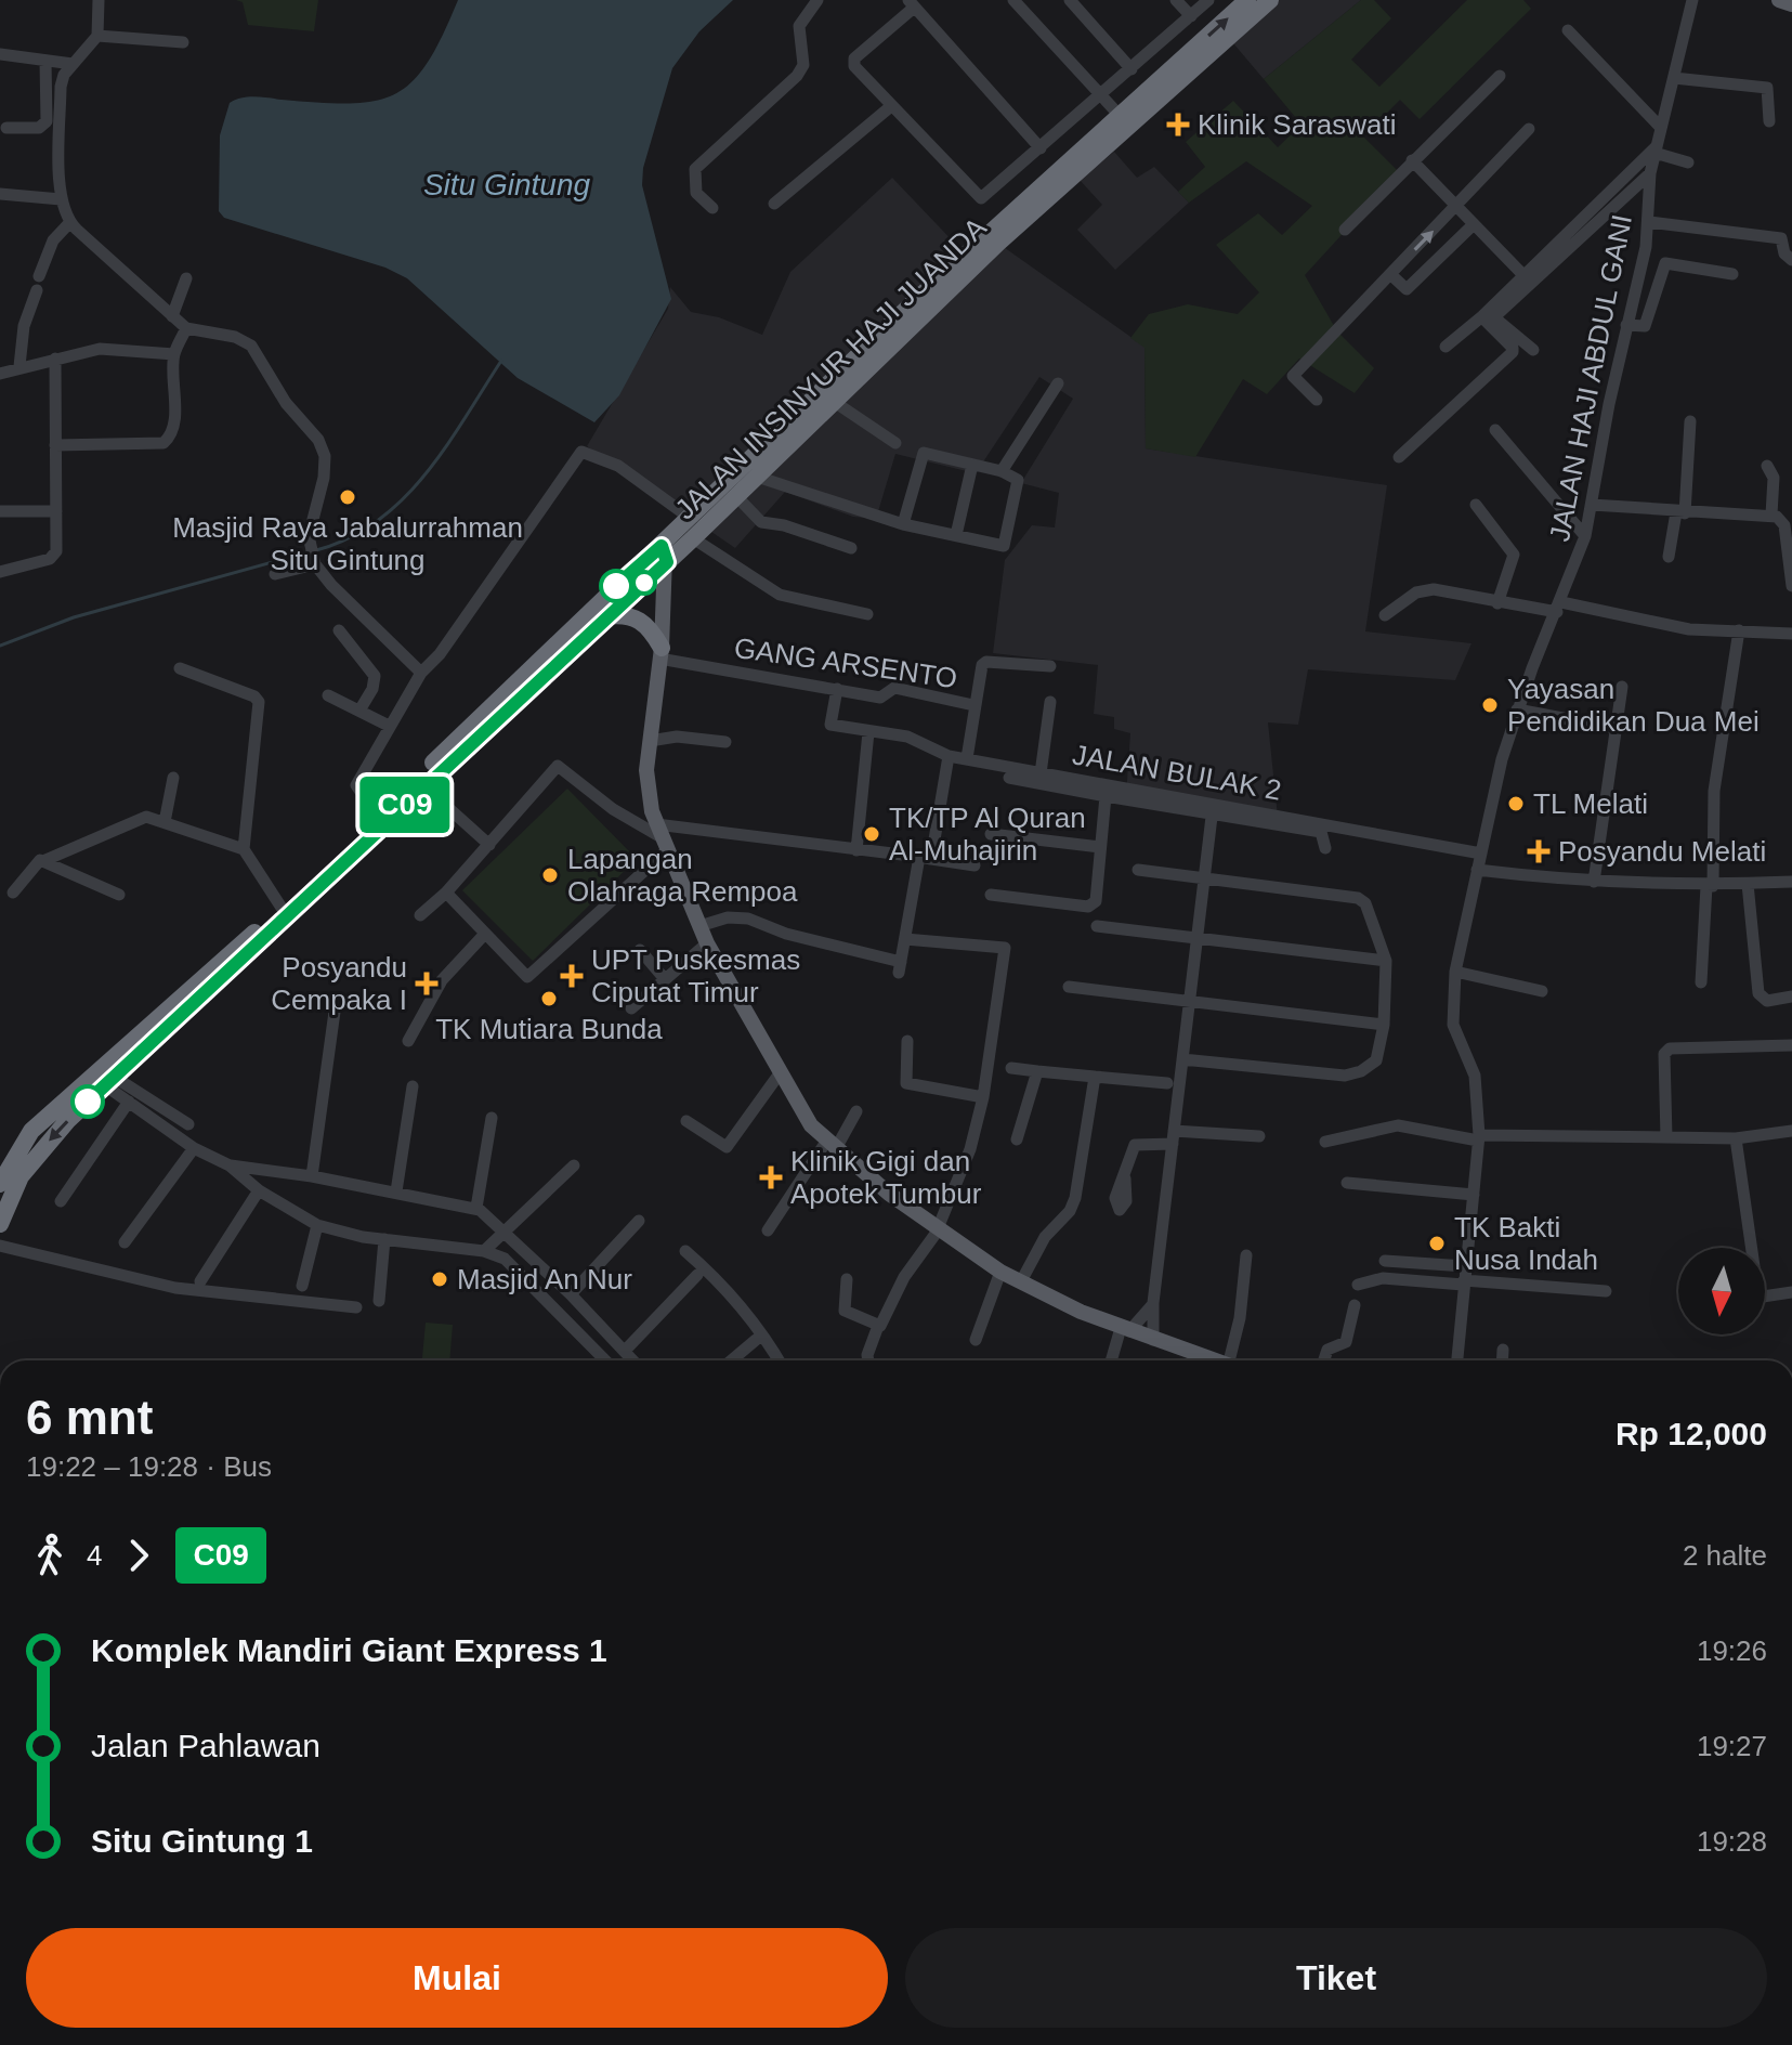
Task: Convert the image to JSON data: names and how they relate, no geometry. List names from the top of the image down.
{
  "streets": {
    "highway": ["JALAN INSINYUR HAJI JUANDA"],
    "street": ["JALAN HAJI ABDUL GANI", "GANG ARSENTO", "JALAN BULAK 2"]
  },
  "crossings": [
    ["JALAN HAJI ABDUL GANI", "JALAN BULAK 2"],
    ["GANG ARSENTO", "JALAN BULAK 2"]
  ],
  "water": ["Situ Gintung"],
  "places": {
    "health": [
      "Klinik Saraswati",
      "Posyandu Melati",
      "UPT Puskesmas Ciputat Timur",
      "Posyandu Cempaka I",
      "Klinik Gigi dan Apotek Tumbur"
    ],
    "other": [
      "Masjid Raya Jabalurrahman Situ Gintung",
      "Yayasan Pendidikan Dua Mei",
      "TL Melati",
      "TK/TP Al Quran Al-Muhajirin",
      "Lapangan Olahraga Rempoa",
      "TK Mutiara Bunda",
      "TK Bakti Nusa Indah",
      "Masjid An Nur"
    ]
  },
  "lines": ["bus line C09"],
  "north": "bottom",
  "page": {
    "on_map": "C09",
    "heading": ["6 mnt", "19:22 – 19:28 · Bus", "Rp 12,000"],
    "legs": ["4", "C09", "2 halte"],
    "list": [
      {
        "name": "Komplek Mandiri Giant Express 1",
        "value": "19:26"
      },
      {
        "name": "Jalan Pahlawan",
        "value": "19:27"
      },
      {
        "name": "Situ Gintung 1",
        "value": "19:28"
      }
    ],
    "buttons": ["Mulai", "Tiket"]
  }
}
